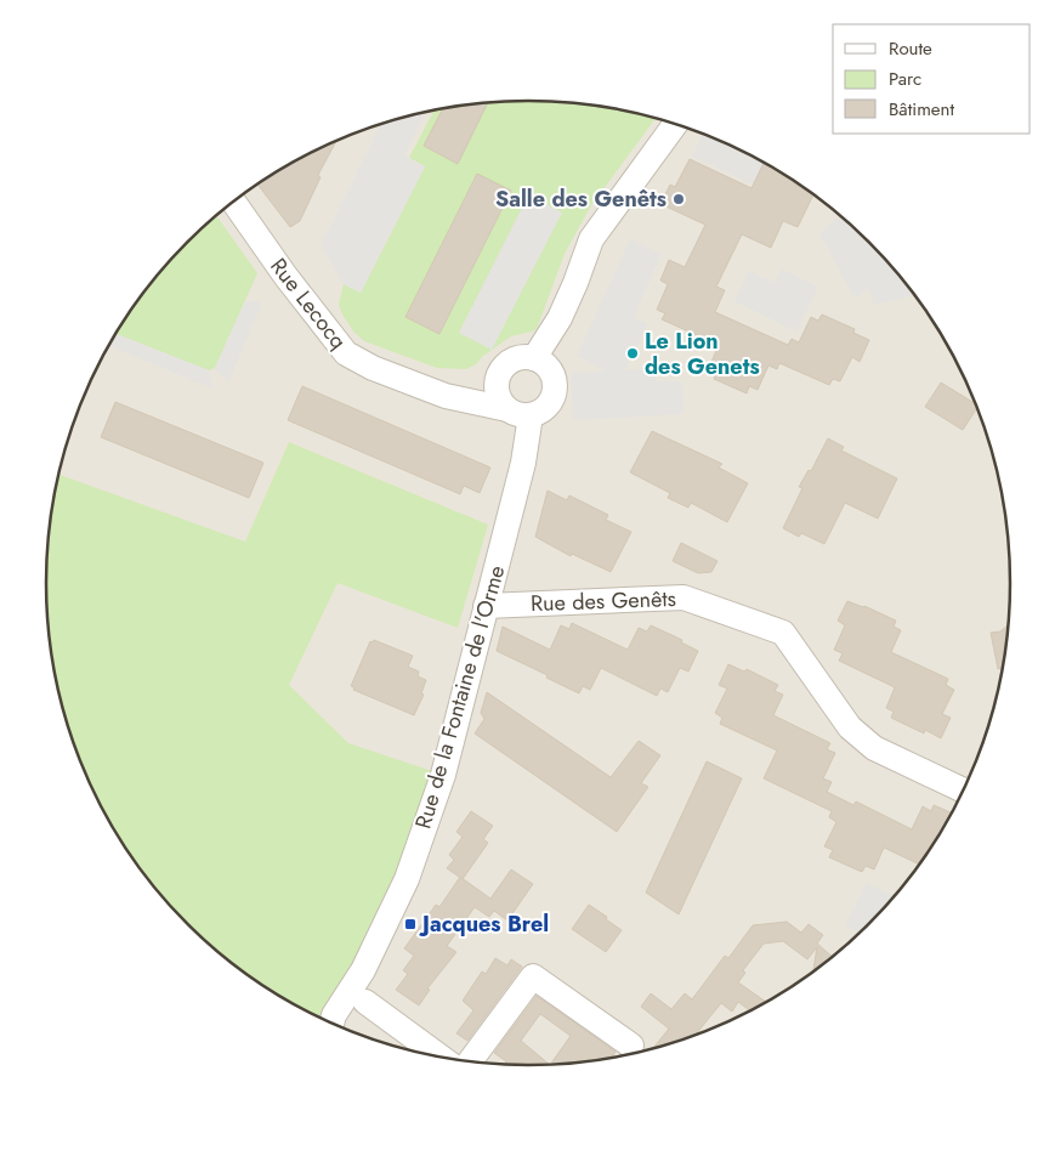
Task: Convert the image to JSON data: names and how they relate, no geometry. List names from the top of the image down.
{
  "streets": {
    "street": ["Rue Lecocq", "Rue des Genêts", "Rue de la Fontaine de l'Orme"]
  },
  "crossings": [
    ["Rue Lecocq", "Rue de la Fontaine de l'Orme"],
    ["Rue des Genêts", "Rue de la Fontaine de l'Orme"]
  ],
  "places": {
    "other": ["Salle des Genêts", "Le Lion des Genets"],
    "transit": ["Jacques Brel"]
  },
  "legend": ["Route", "Parc", "Bâtiment"]
}
